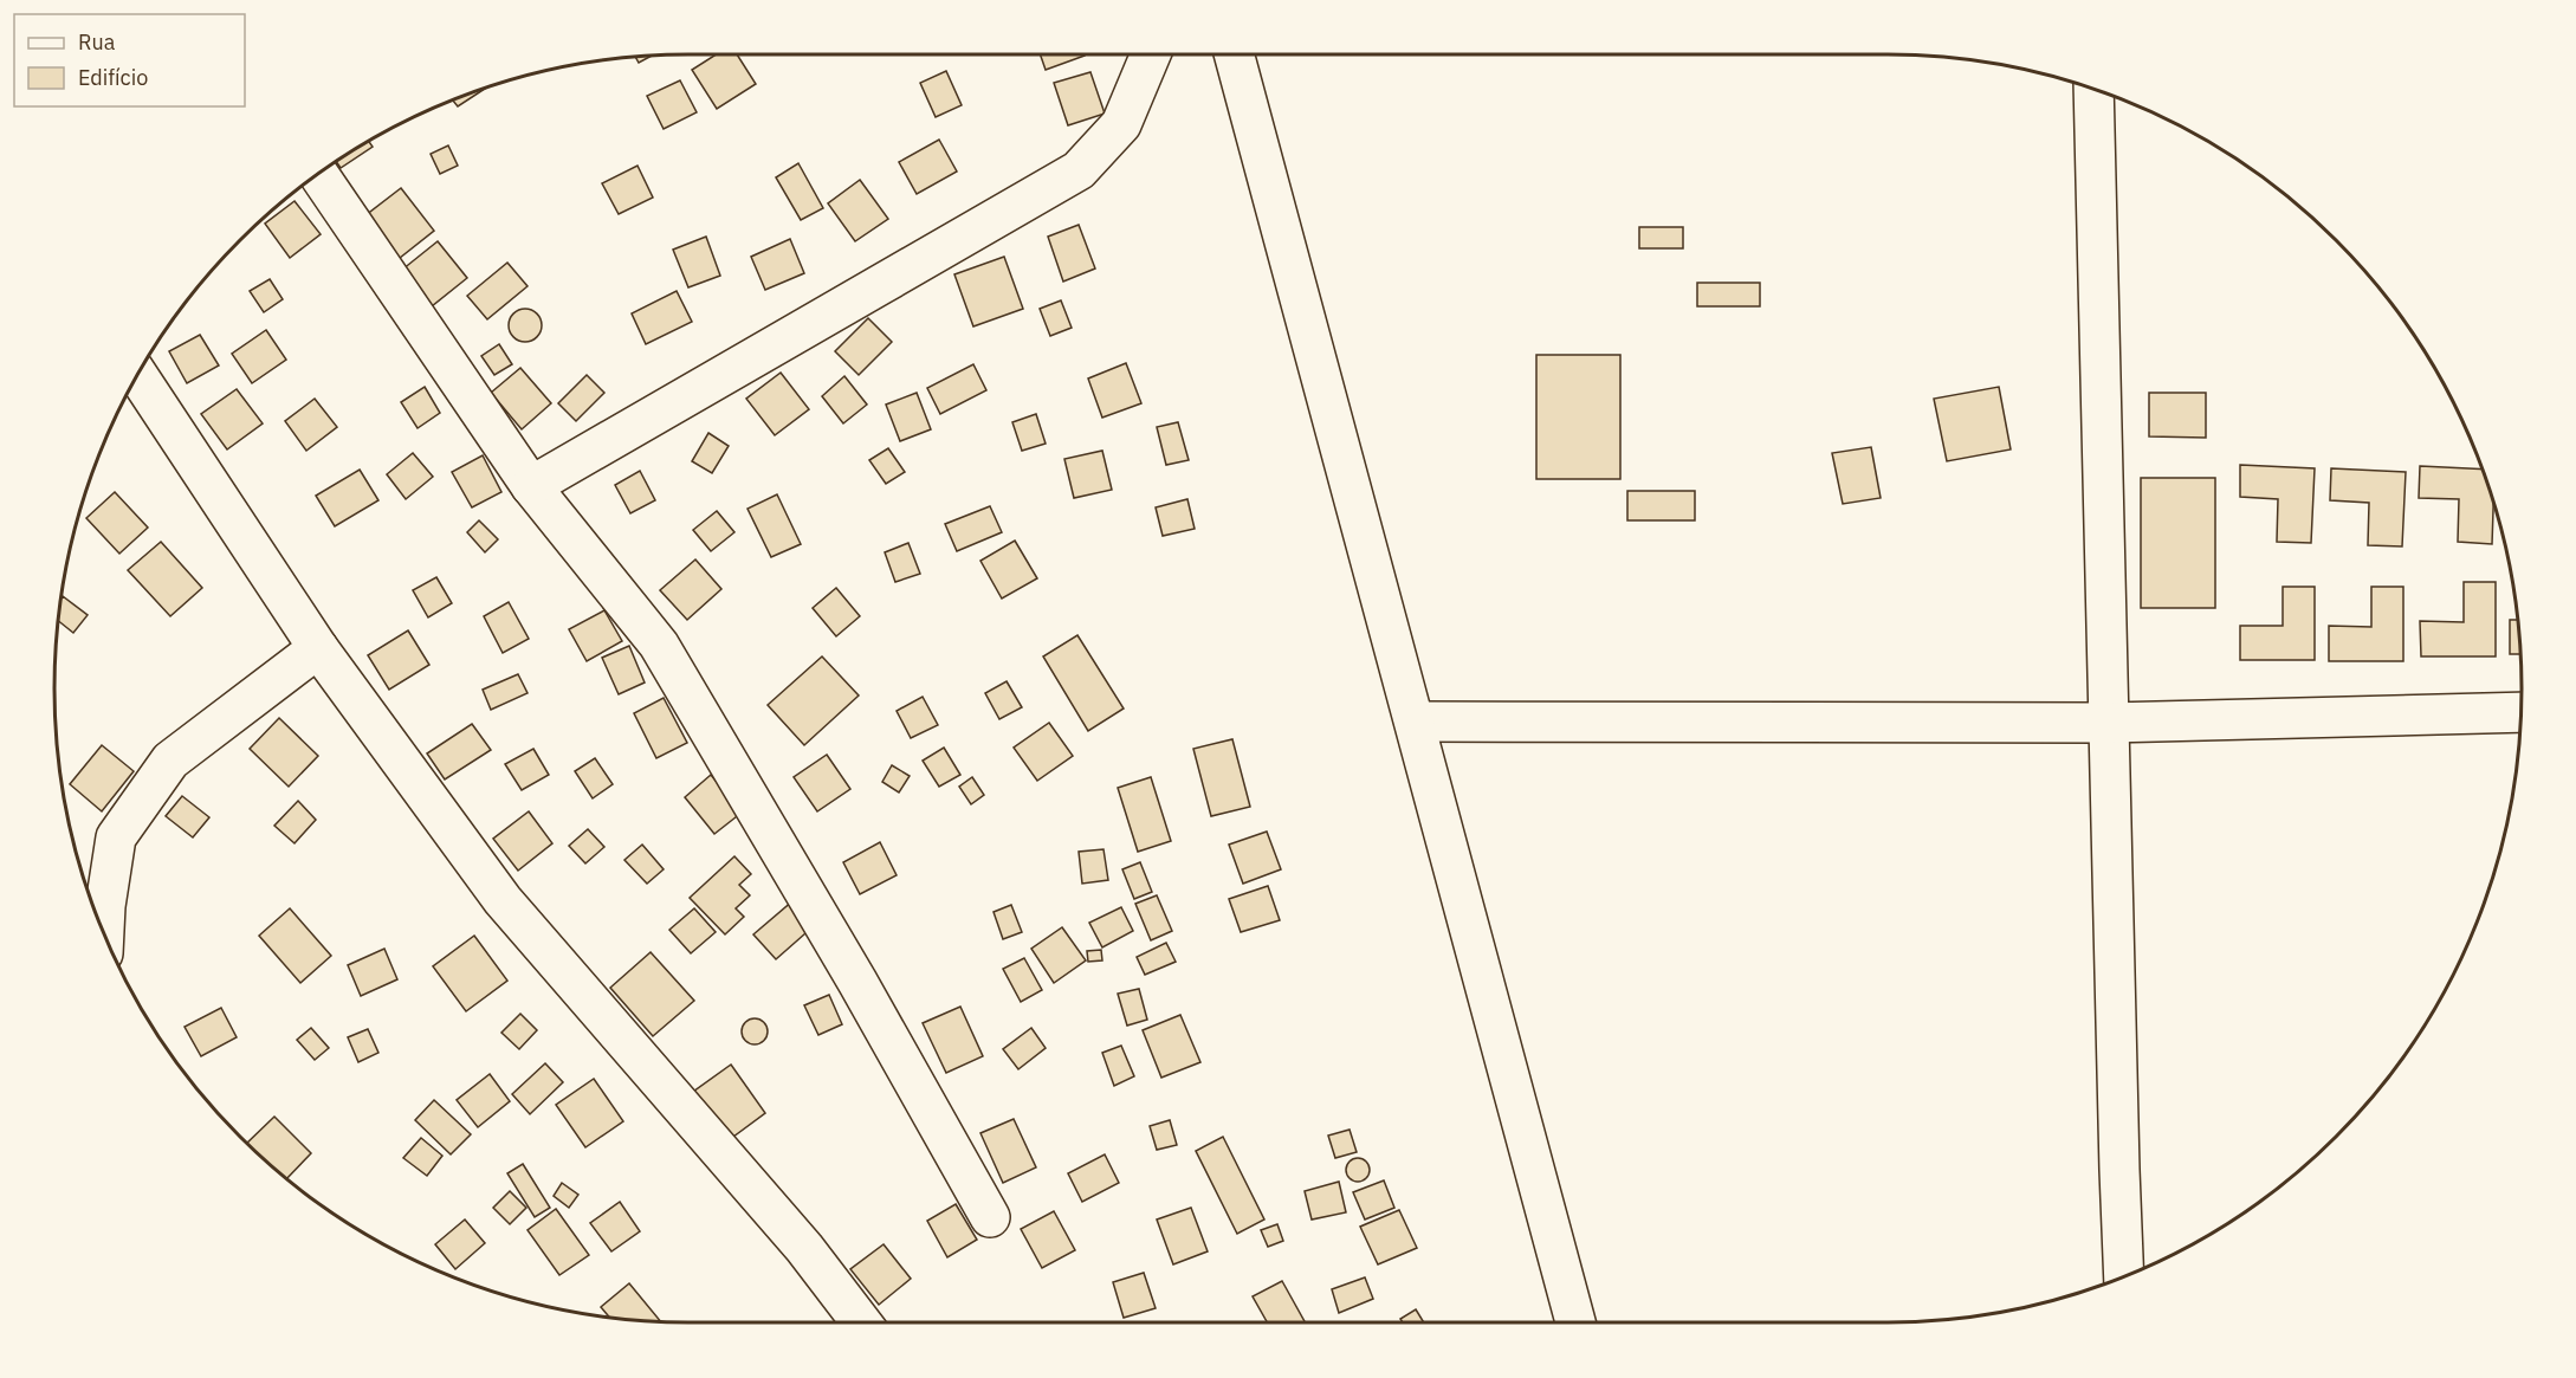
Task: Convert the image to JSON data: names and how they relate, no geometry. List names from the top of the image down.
{
  "legend": ["Rua", "Edifício"]
}
